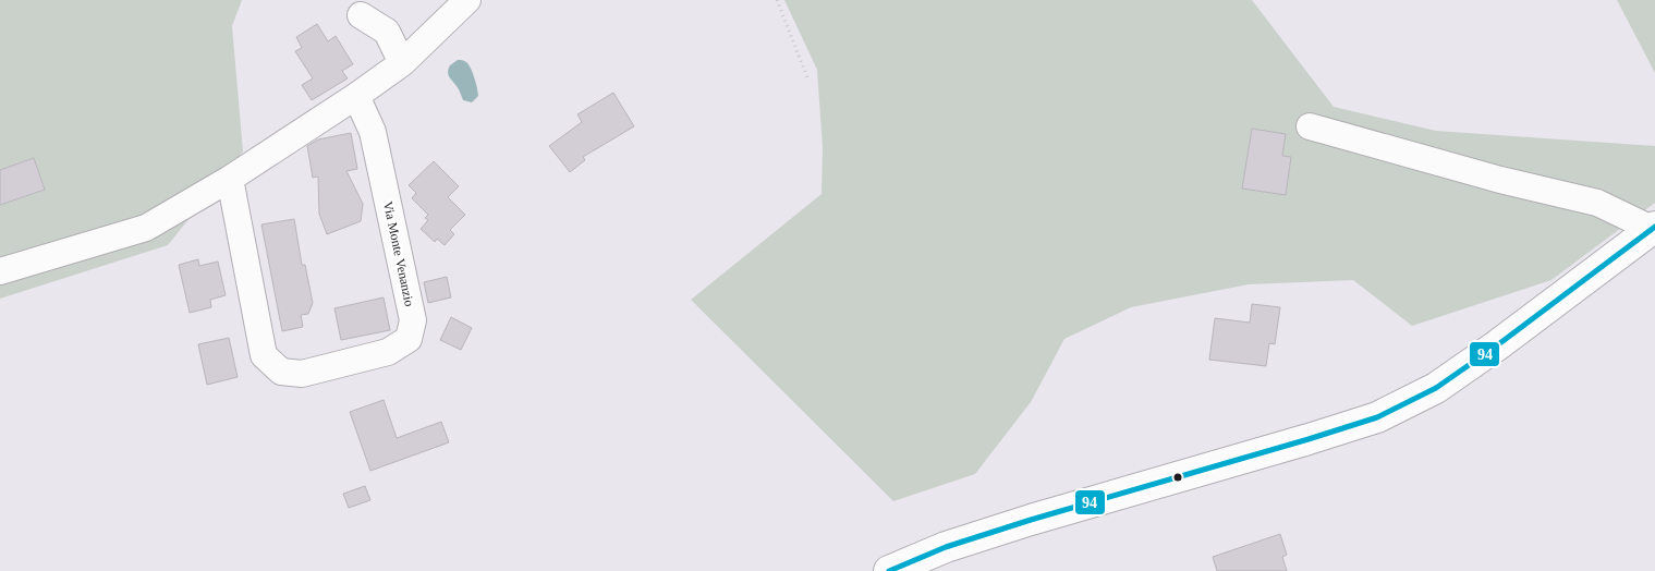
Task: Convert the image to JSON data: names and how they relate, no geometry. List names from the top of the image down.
{
  "streets": {
    "street": ["Via Monte Venanzio"]
  },
  "lines": ["transit line 94"]
}
